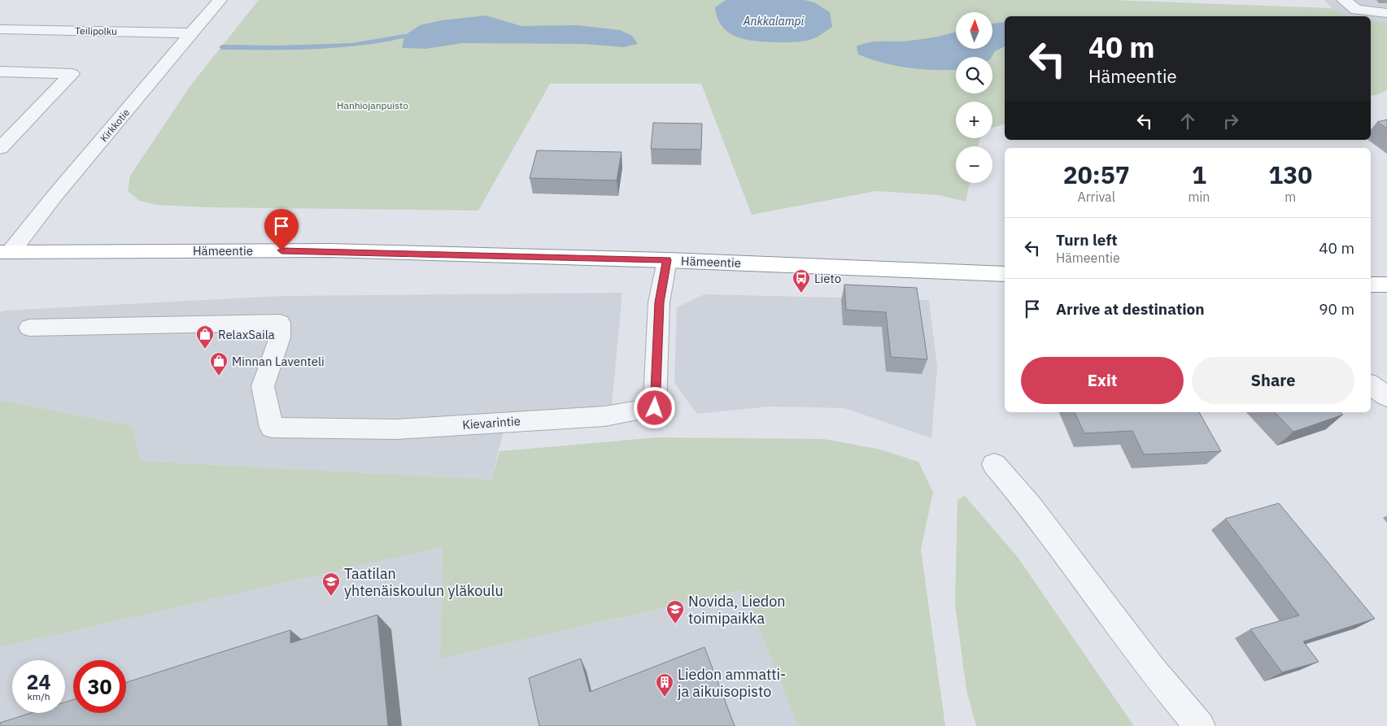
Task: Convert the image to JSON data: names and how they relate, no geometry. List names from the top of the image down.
{
  "streets": {
    "highway": ["Hämeentie"],
    "street": ["Teilipolku", "Kirkkotie", "Kievarintie"]
  },
  "crossings": [
    ["Teilipolku", "Kirkkotie"],
    ["Kirkkotie", "Hämeentie"],
    ["Hämeentie", "Kievarintie"]
  ],
  "water": ["Ankkalampi"],
  "parks": ["Hanhiojanpuisto"],
  "places": {
    "bus stop": ["Lieto"],
    "shop": ["RelaxSaila", "Minnan Laventeli"],
    "school or university": ["Taatilan yhtenäiskoulun yläkoulu", "Novida, Liedon toimipaikka"],
    "building": ["Liedon ammatti- ja aikuisopisto"]
  },
  "north": "top",
  "page": {
    "map_buttons": ["+", "−"],
    "turn": ["40 m", "Hämeentie"],
    "eta": [
      "20:57",
      "Arrival",
      "1",
      "min",
      "130",
      "m"
    ],
    "list": [
      {
        "name": "Turn left",
        "note": "Hämeentie",
        "value": "40 m"
      },
      {
        "name": "Arrive at destination",
        "value": "90 m"
      }
    ],
    "buttons": ["Exit", "Share"],
    "speed": "24 km/h",
    "limit": "30"
  }
}
